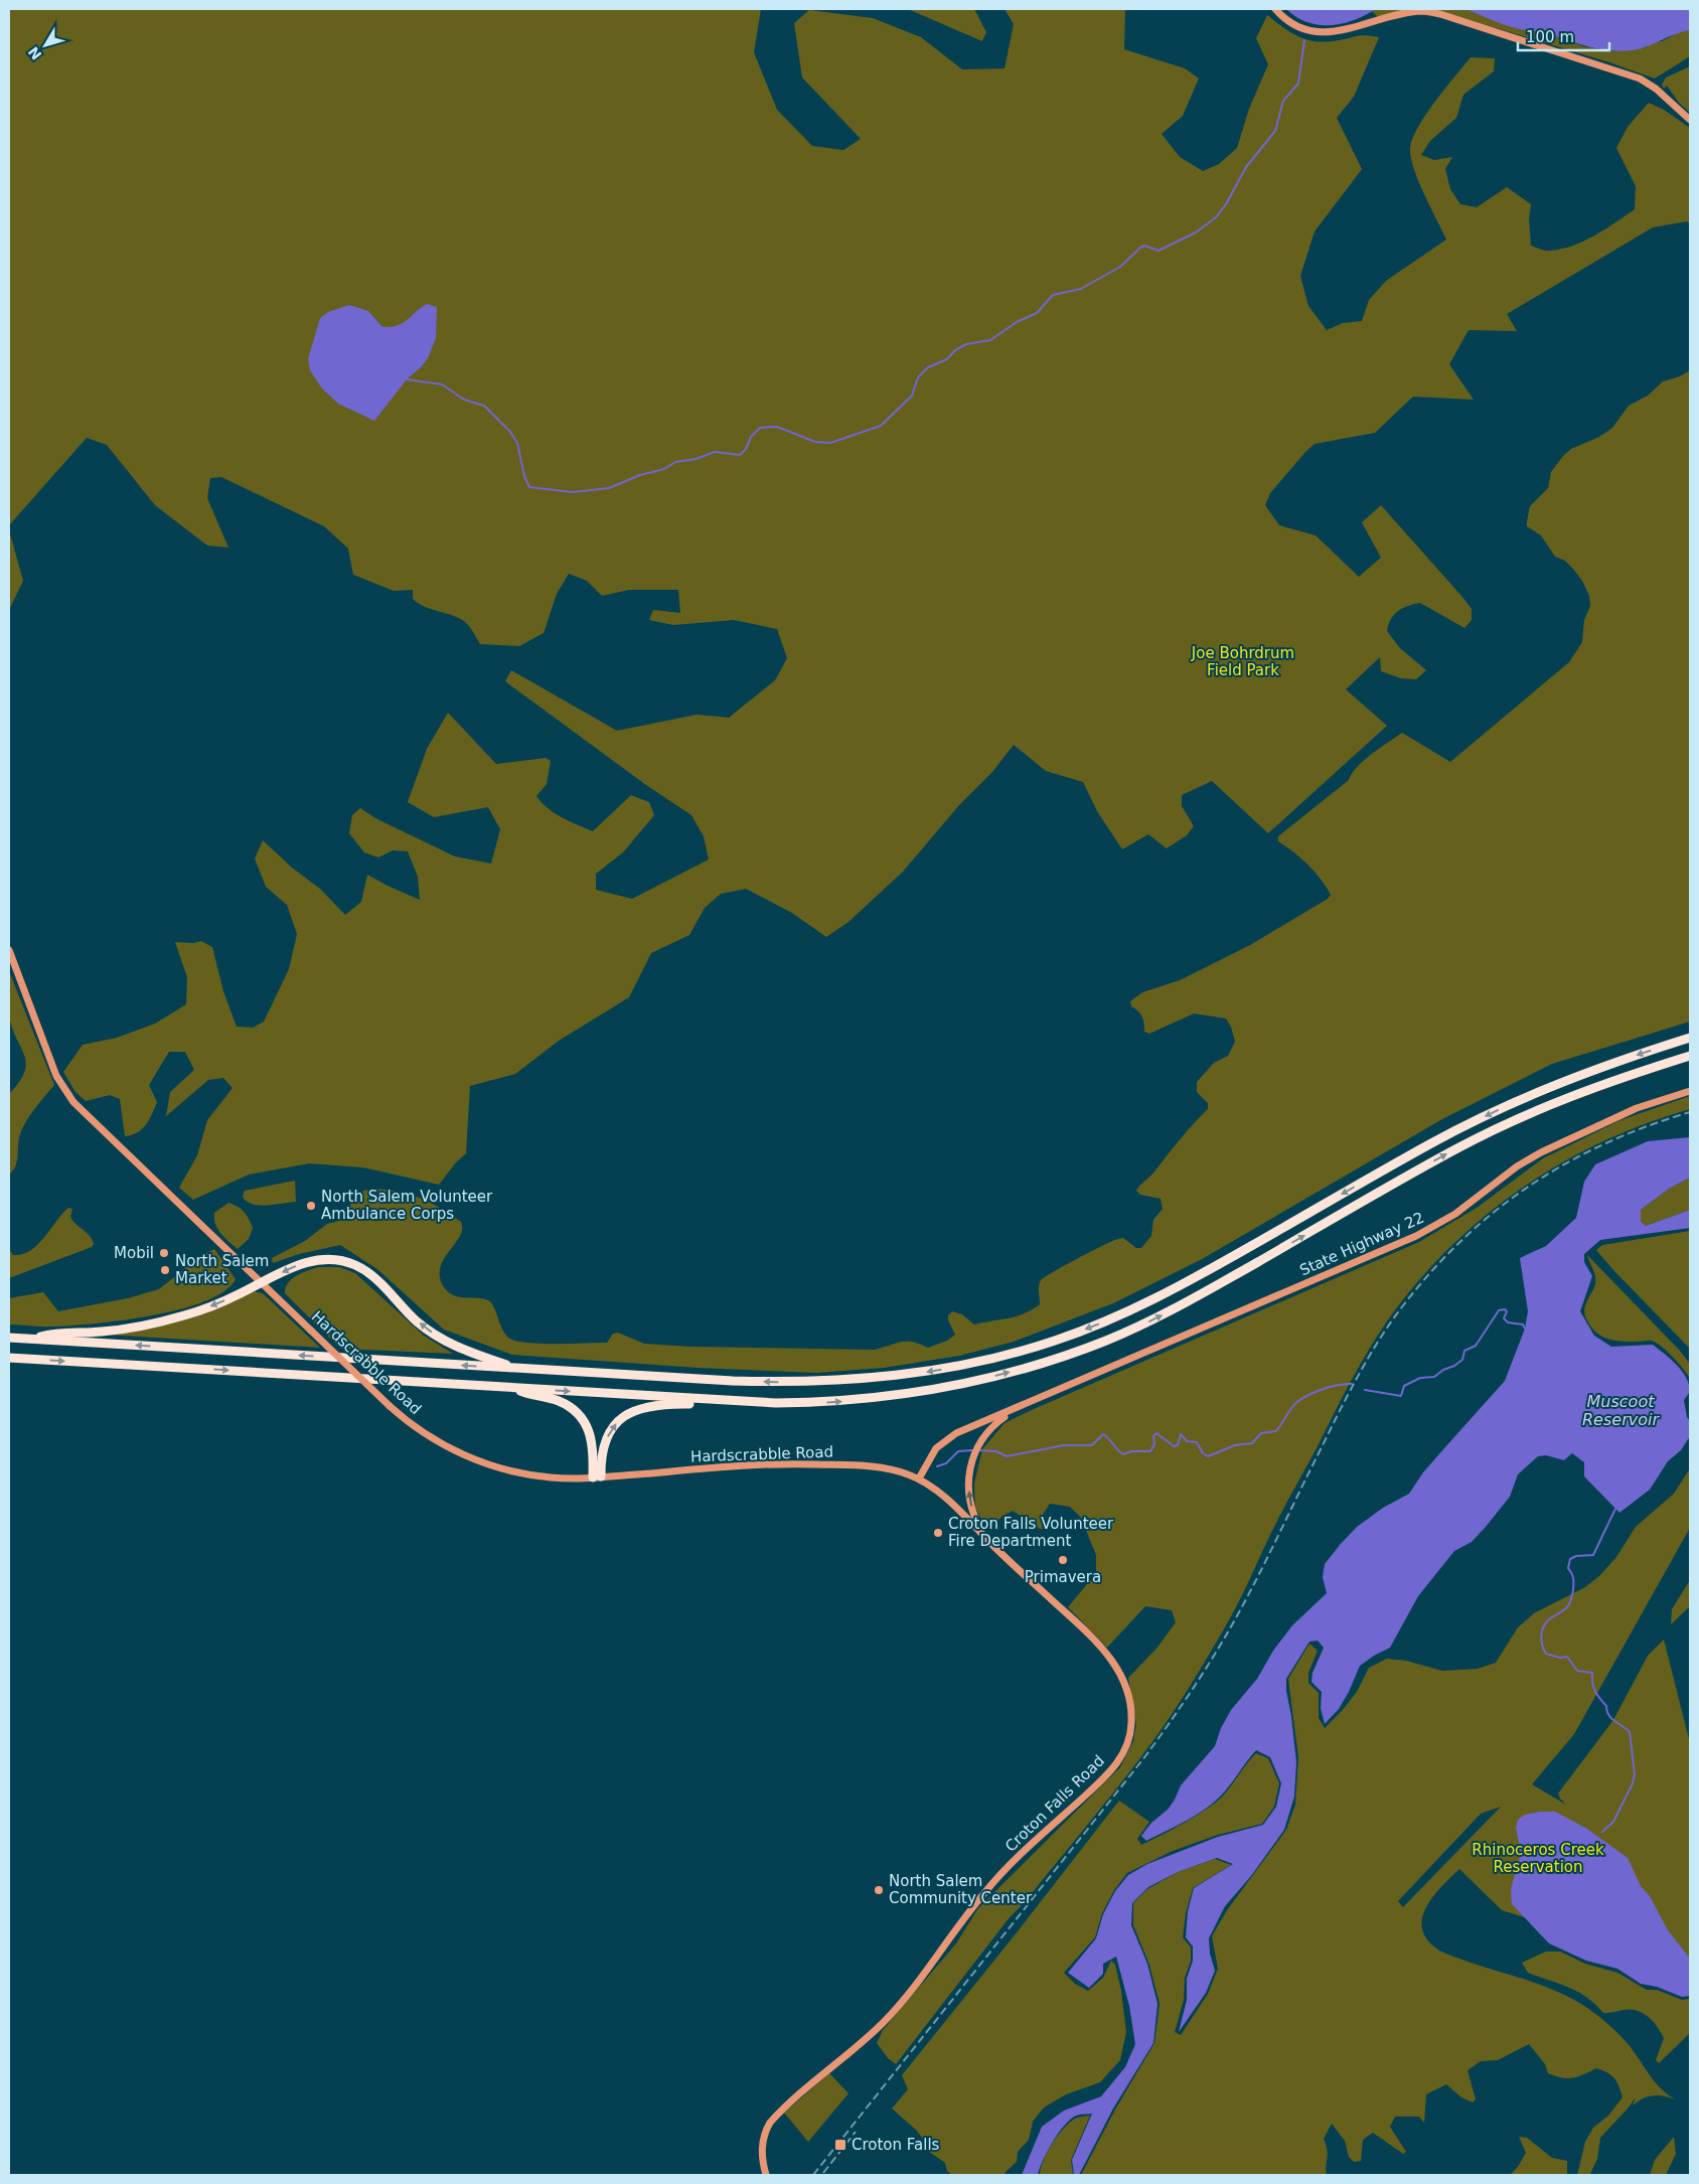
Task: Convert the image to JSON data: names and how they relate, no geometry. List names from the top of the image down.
{
  "streets": {
    "main road": ["State Highway 22", "Hardscrabble Road", "Croton Falls Road"]
  },
  "crossings": [
    ["Hardscrabble Road", "Croton Falls Road"]
  ],
  "water": ["Muscoot Reservoir"],
  "parks": ["Joe Bohrdrum Field Park", "Rhinoceros Creek Reservation"],
  "places": {
    "other": [
      "North Salem Volunteer Ambulance Corps",
      "Mobil",
      "North Salem Market",
      "Croton Falls Volunteer Fire Department",
      "Primavera",
      "North Salem Community Center"
    ],
    "transit": ["Croton Falls"]
  },
  "scale_bar": "100 m",
  "north": "bottom left"
}
